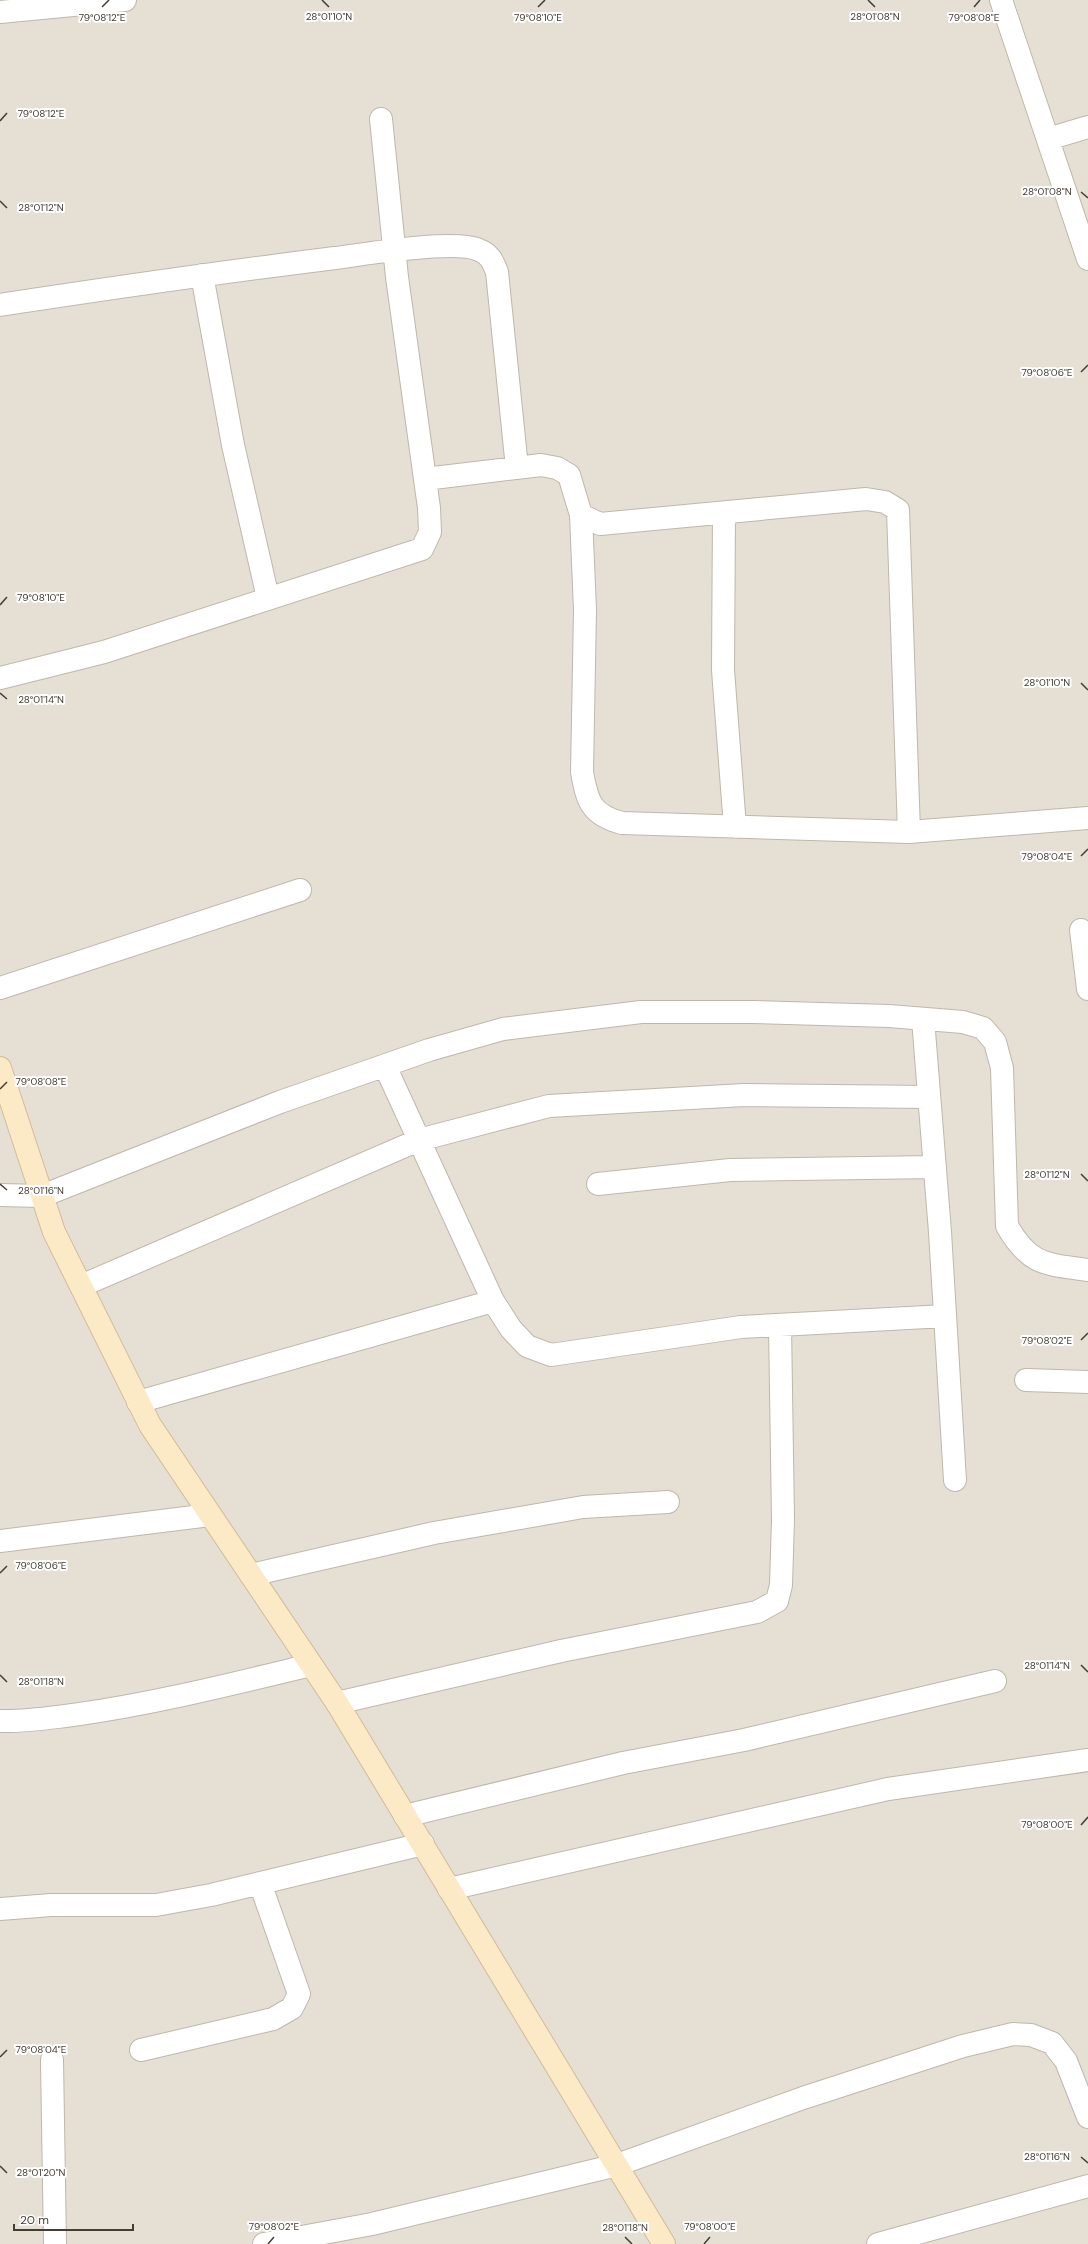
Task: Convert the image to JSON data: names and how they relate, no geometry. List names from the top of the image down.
{
  "scale_bar": "20 m",
  "coordinates": [
    "28°01'10\"N",
    "28°01'08\"N",
    "79°08'12\"E",
    "79°08'10\"E",
    "79°08'08\"E",
    "28°01'12\"N",
    "79°08'06\"E",
    "28°01'14\"N",
    "79°08'04\"E",
    "28°01'16\"N",
    "79°08'02\"E",
    "28°01'18\"N",
    "79°08'00\"E",
    "28°01'20\"N"
  ]
}
